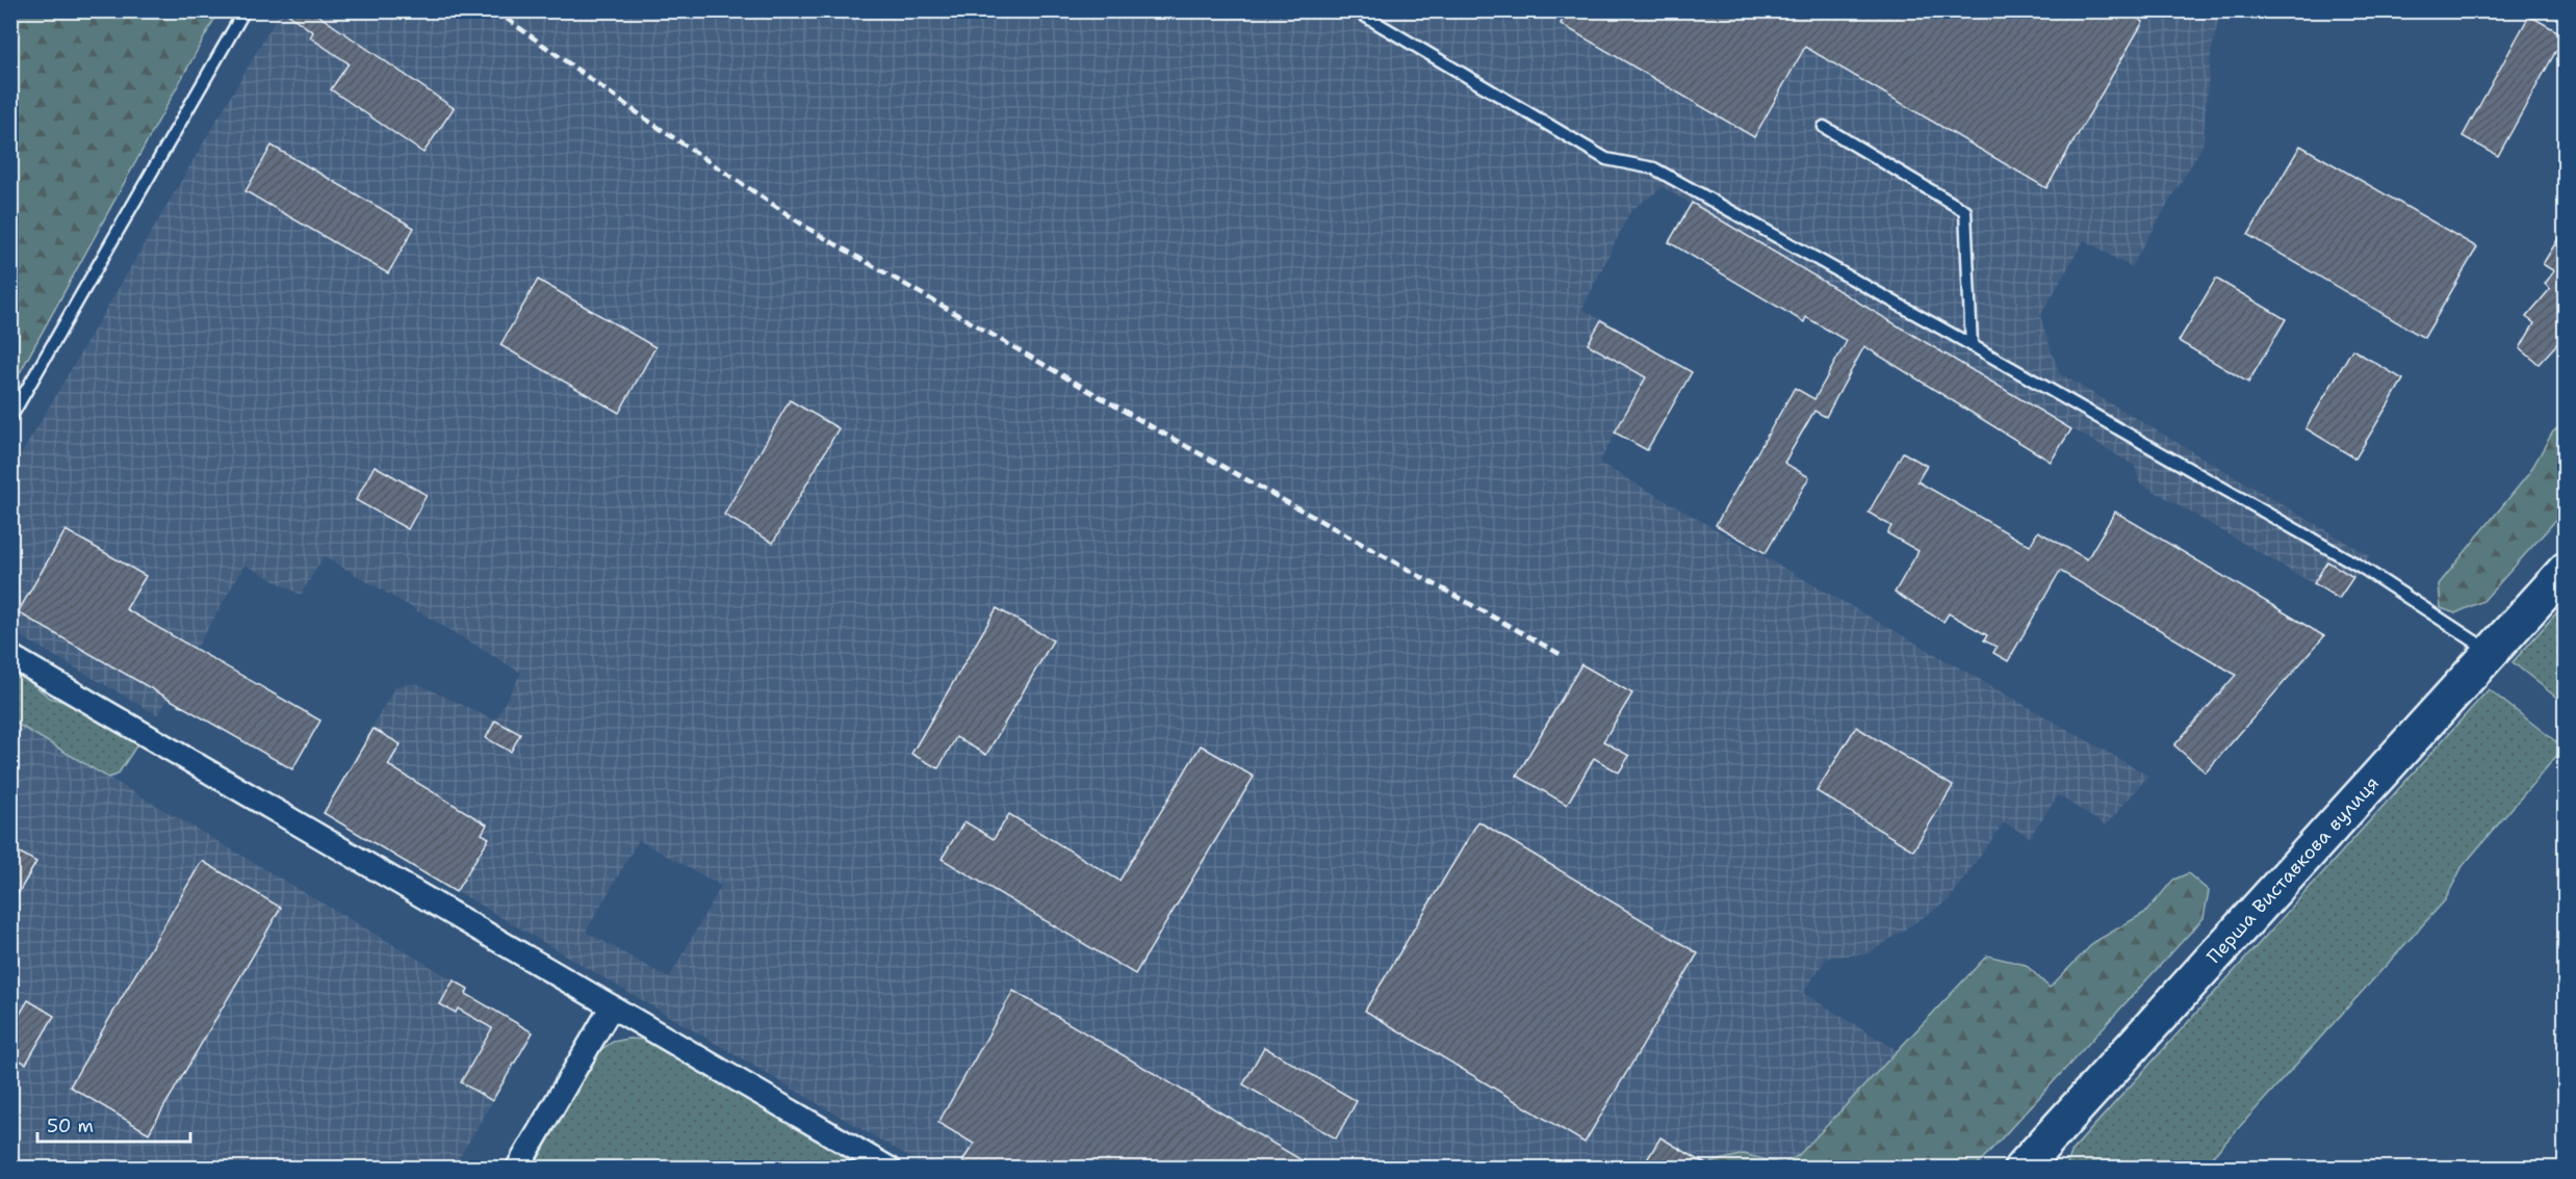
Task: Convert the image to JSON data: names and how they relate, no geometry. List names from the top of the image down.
{
  "streets": {
    "main road": ["Перша Виставкова вулиця"]
  },
  "scale_bar": "50 m"
}
